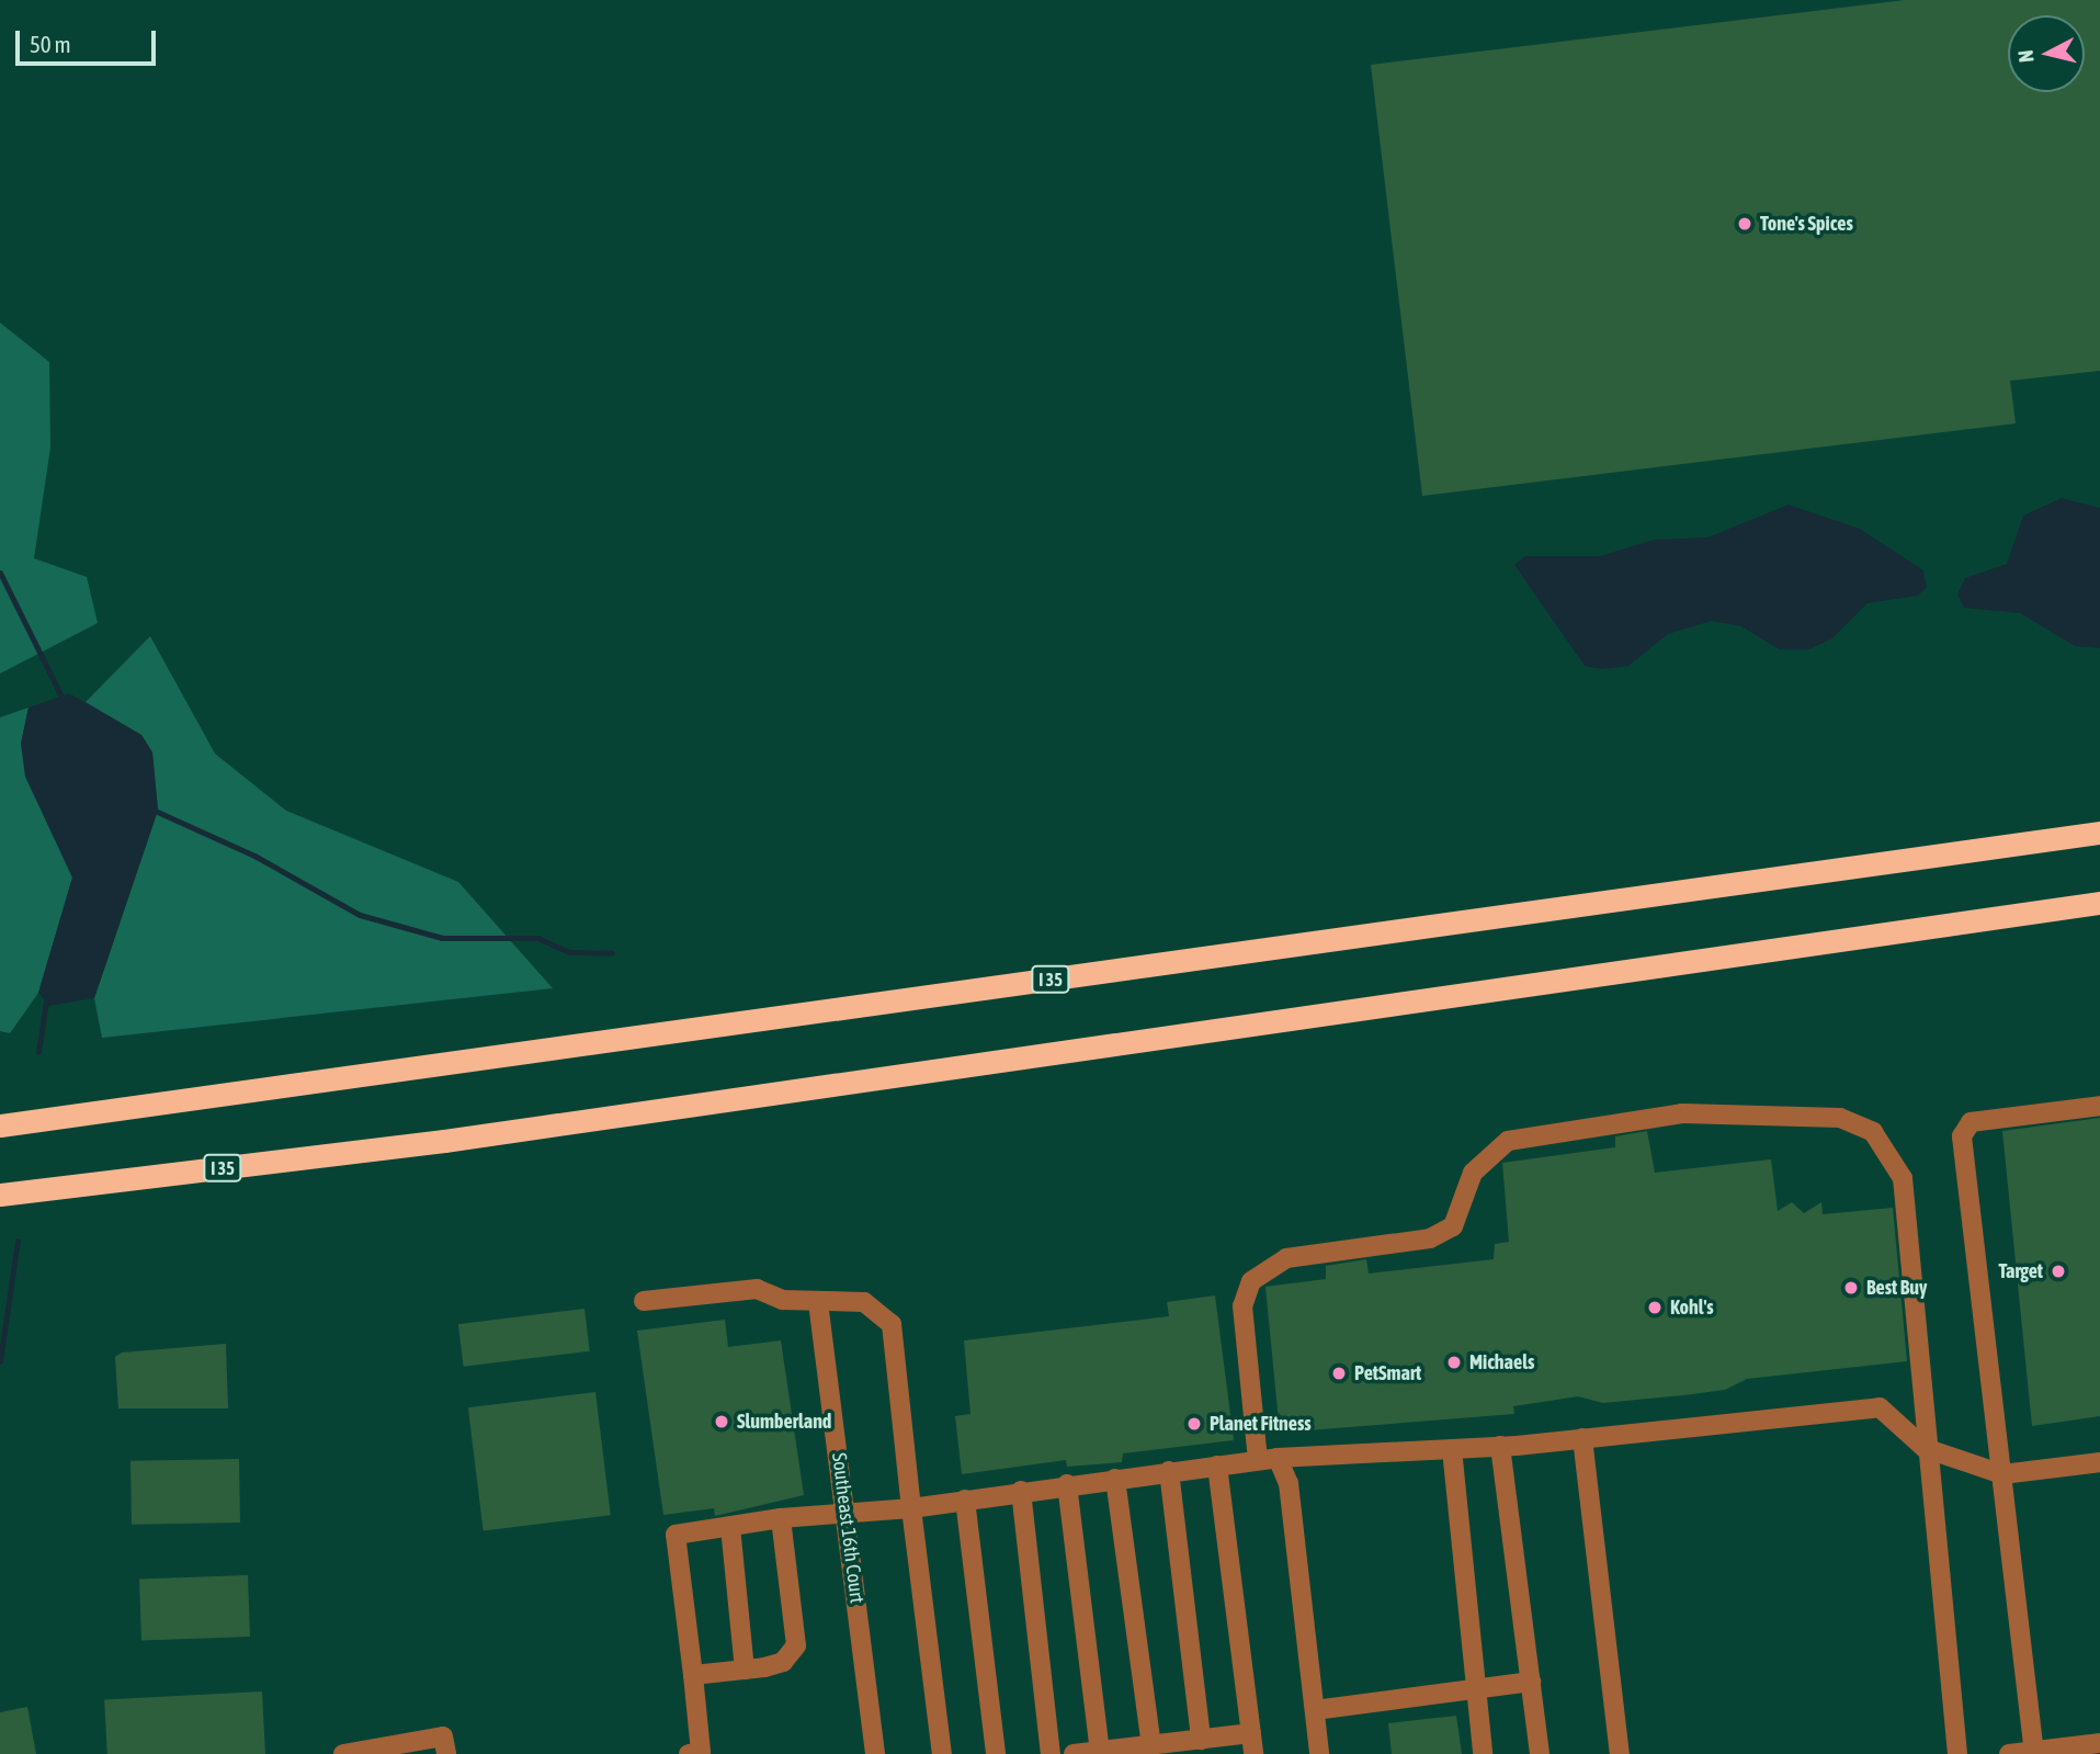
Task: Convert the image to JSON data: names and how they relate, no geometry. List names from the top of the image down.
{
  "streets": {
    "highway": ["I 35"],
    "street": ["Southeast 16th Court"]
  },
  "places": [
    "Tone's Spices",
    "Target",
    "Best Buy",
    "Kohl's",
    "Michaels",
    "PetSmart",
    "Slumberland",
    "Planet Fitness"
  ],
  "scale_bar": "50 m",
  "north": "left"
}
